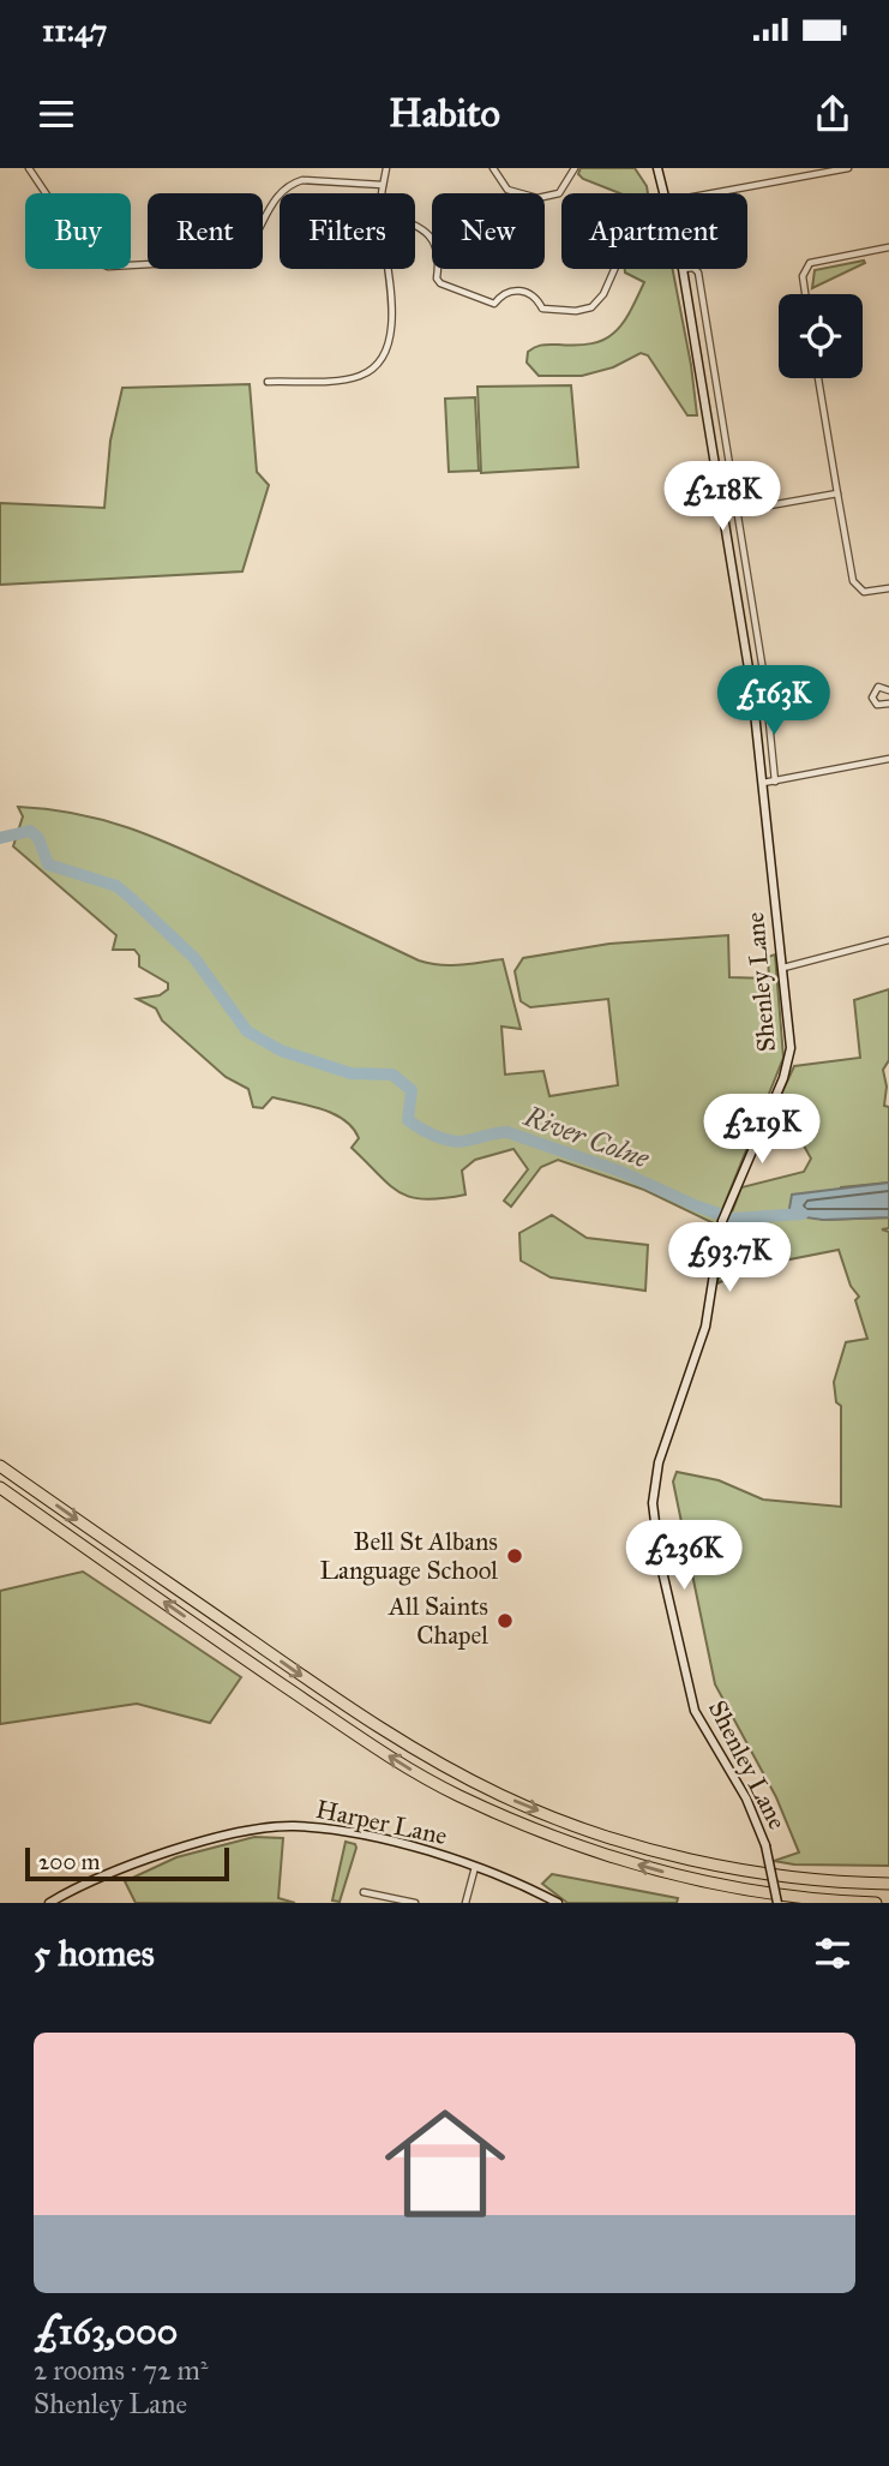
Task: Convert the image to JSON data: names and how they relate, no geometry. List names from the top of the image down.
{
  "streets": {
    "main road": ["Shenley Lane", "Harper Lane"]
  },
  "water": ["River Colne"],
  "places": ["Bell St Albans Language School", "All Saints Chapel"],
  "scale_bar": "200 m",
  "page": {
    "status": "11:47",
    "header": "Habito",
    "chip": [
      "Buy",
      "Rent",
      "Filters",
      "New",
      "Apartment"
    ],
    "price": [
      "£218K",
      "£163K",
      "£219K",
      "£93.7K",
      "£236K"
    ],
    "scale": "200 m",
    "heading": "5 homes",
    "list": [
      {
        "name": "£163,000",
        "note": "2 rooms · 72 m² · Shenley Lane"
      }
    ]
  }
}
